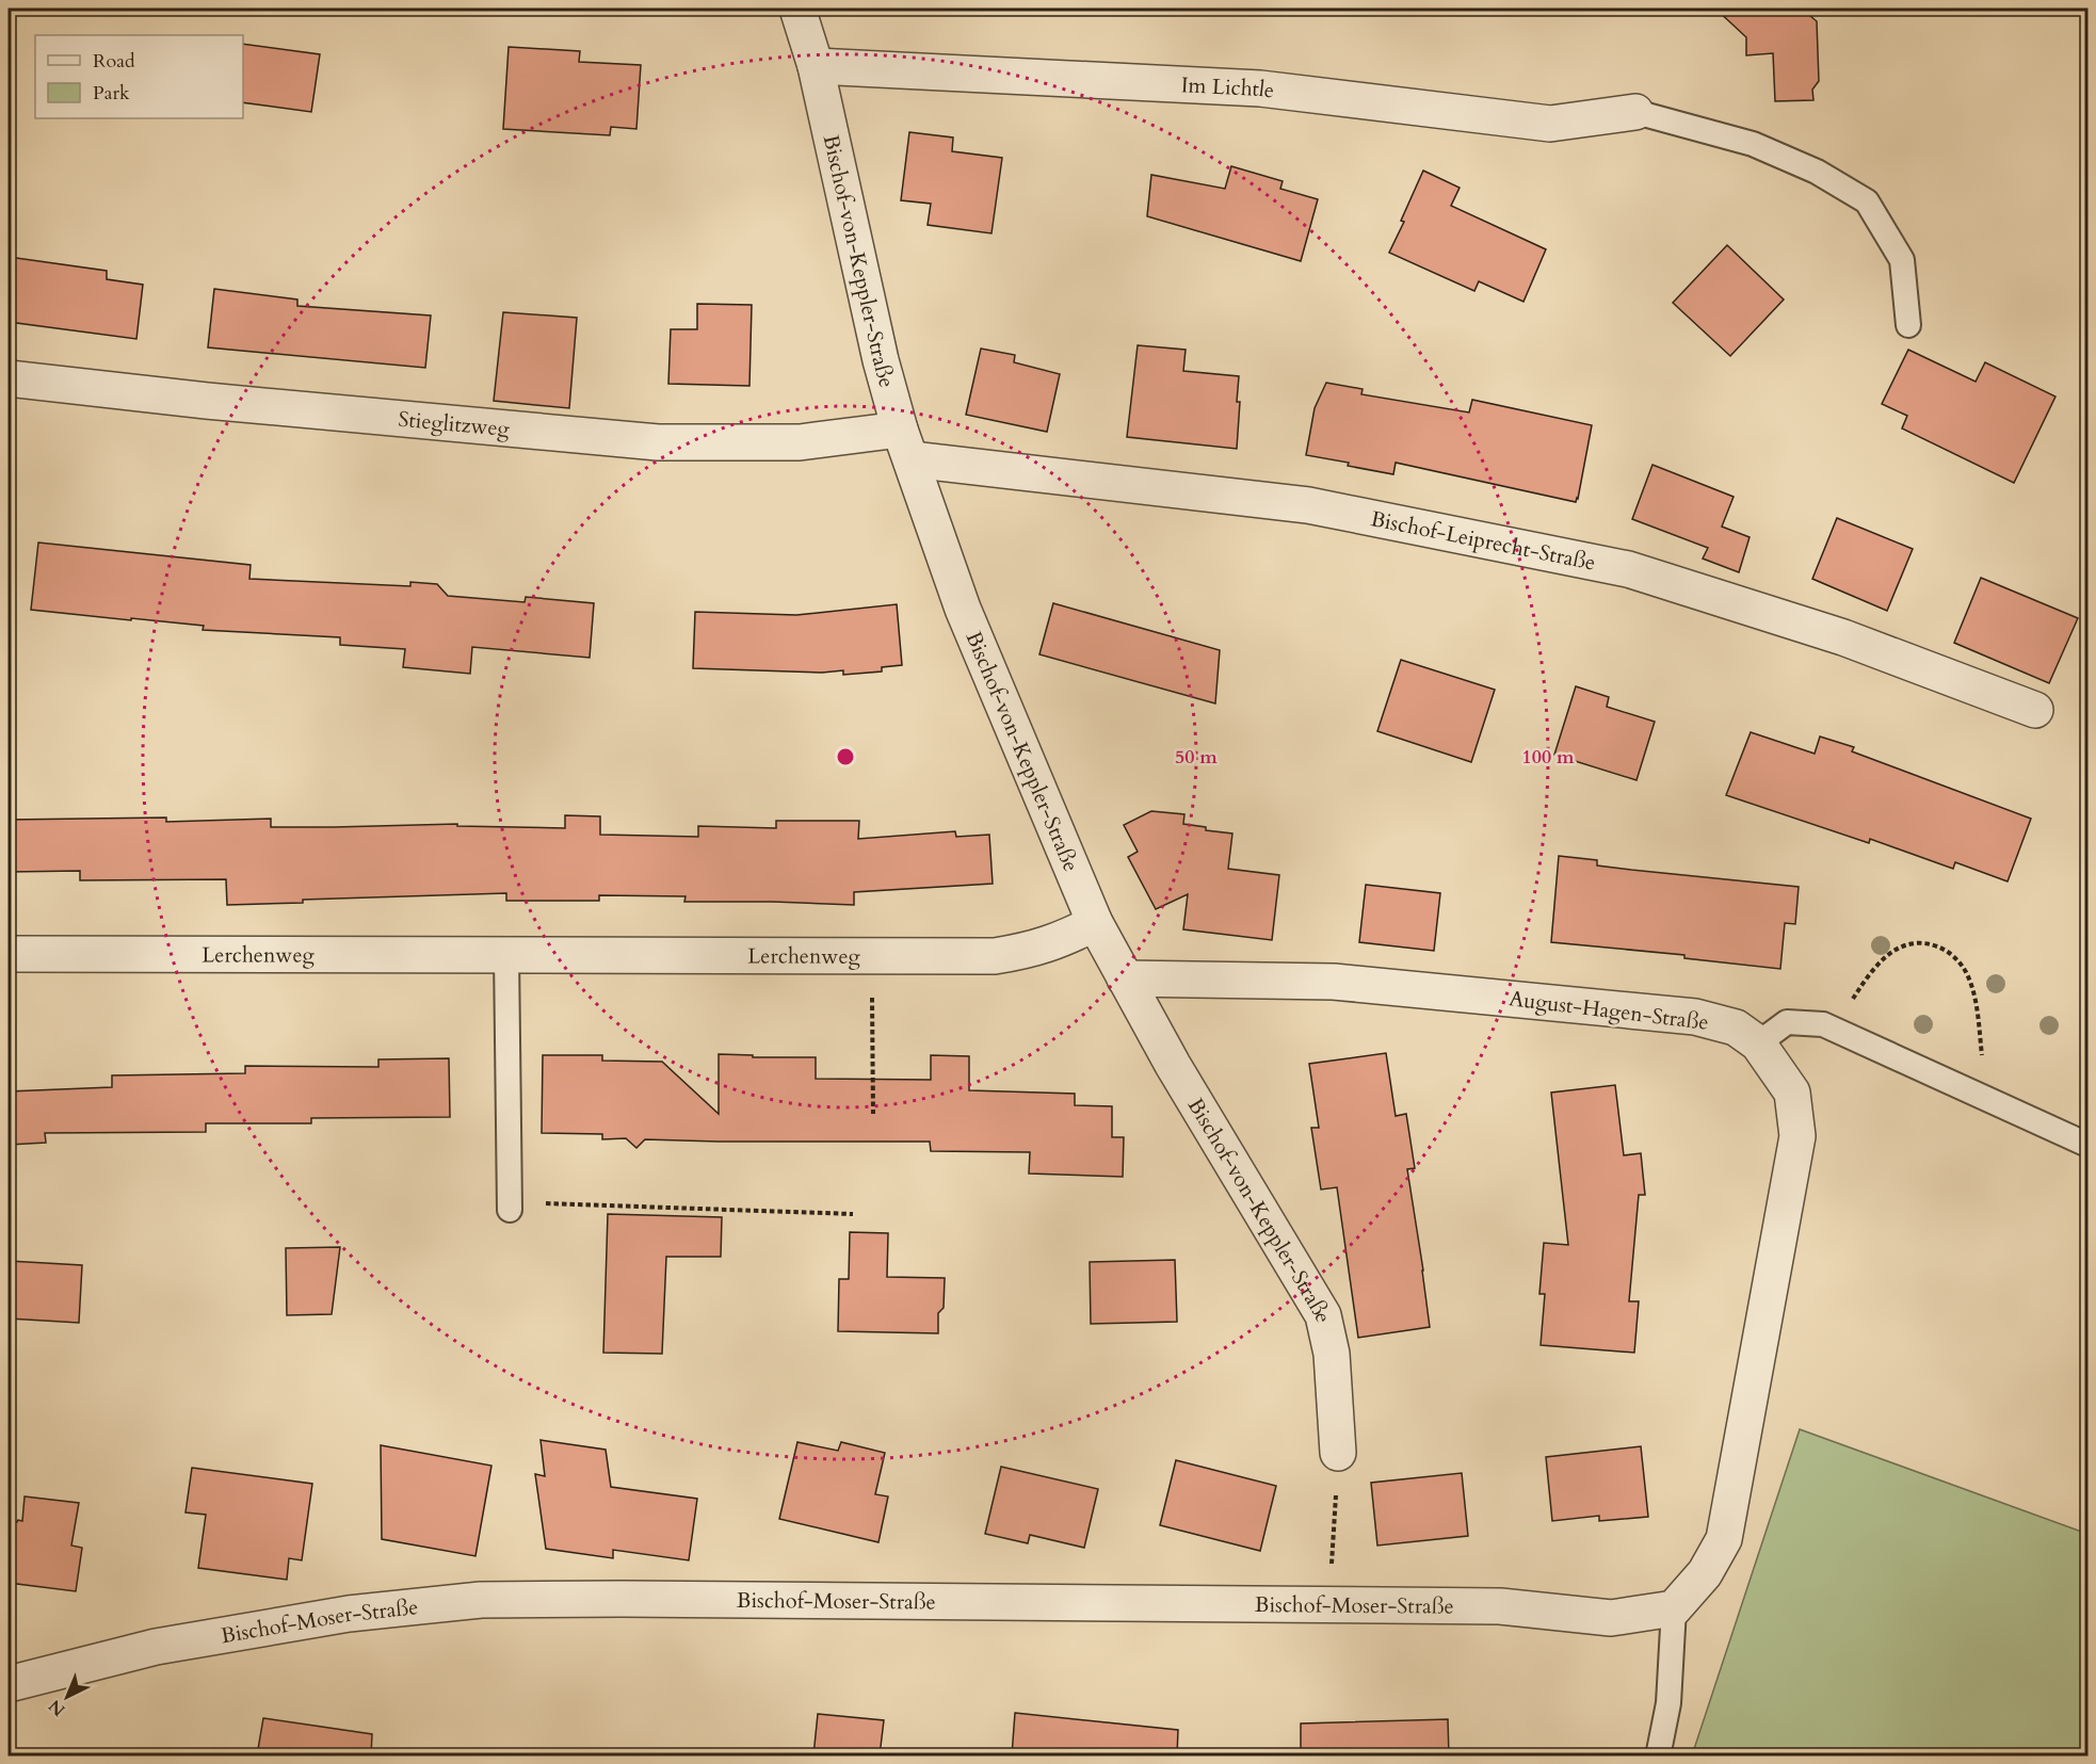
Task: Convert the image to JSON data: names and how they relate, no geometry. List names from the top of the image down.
{
  "streets": {
    "street": [
      "Im Lichtle",
      "Bischof-von-Keppler-Straße",
      "Stieglitzweg",
      "Bischof-Leiprecht-Straße",
      "Lerchenweg",
      "August-Hagen-Straße",
      "Bischof-Moser-Straße"
    ]
  },
  "crossings": [
    ["Im Lichtle", "Bischof-von-Keppler-Straße"],
    ["Bischof-von-Keppler-Straße", "Stieglitzweg"],
    ["Bischof-von-Keppler-Straße", "Bischof-Leiprecht-Straße"],
    ["Bischof-von-Keppler-Straße", "Lerchenweg"],
    ["Bischof-von-Keppler-Straße", "August-Hagen-Straße"],
    ["Stieglitzweg", "Bischof-Leiprecht-Straße"],
    ["August-Hagen-Straße", "Bischof-Moser-Straße"]
  ],
  "legend": ["Road", "Park"],
  "north": "bottom left",
  "rings": ["50 m", "100 m"]
}
